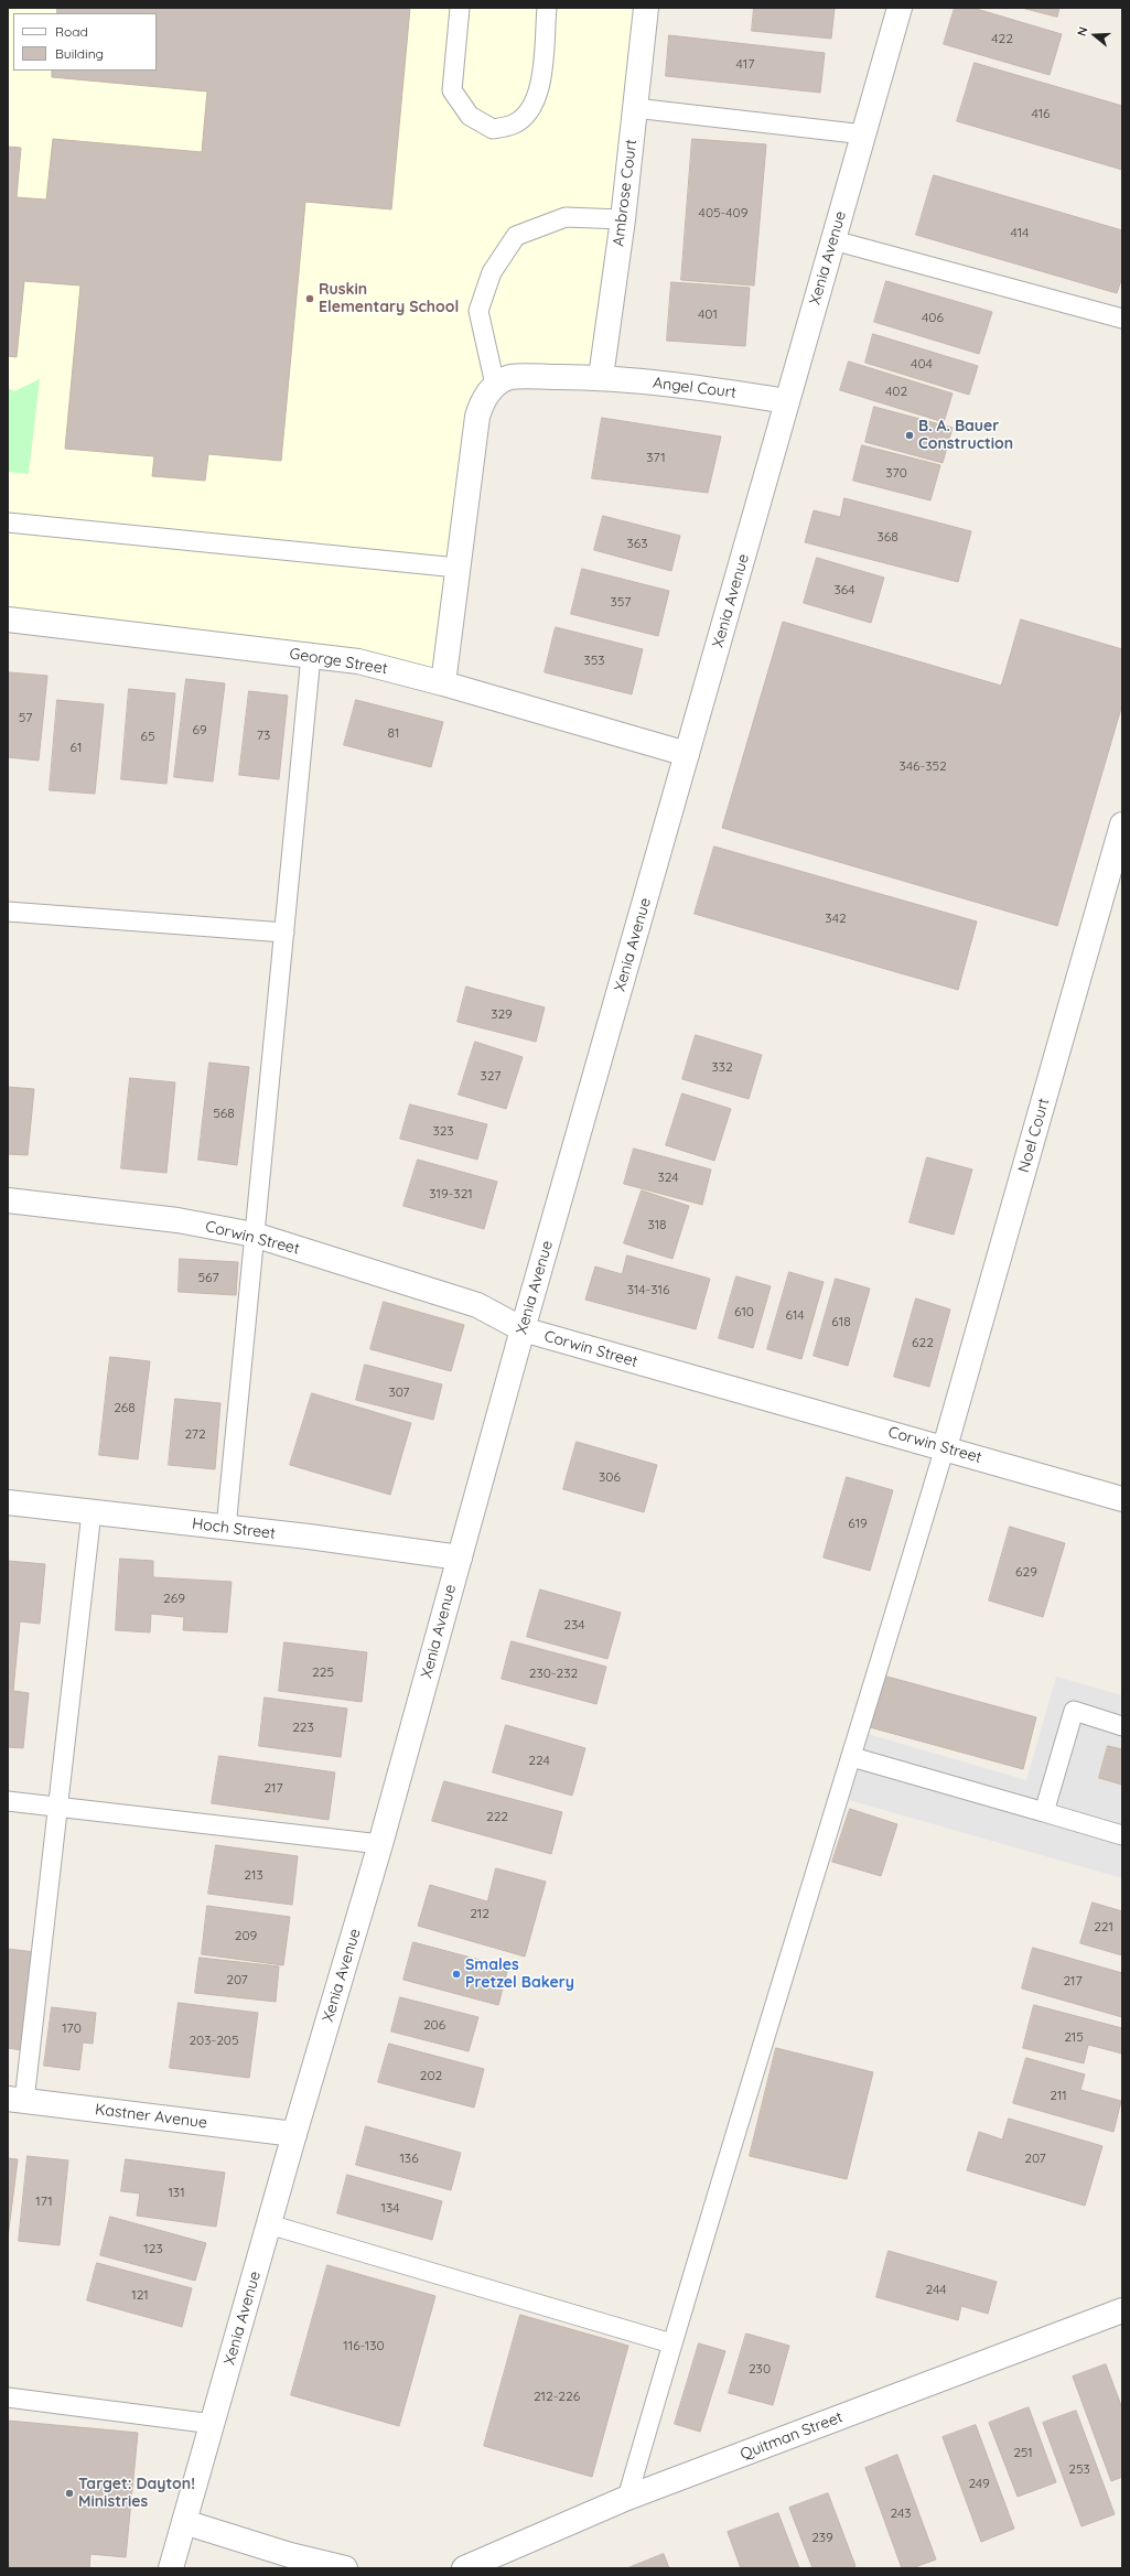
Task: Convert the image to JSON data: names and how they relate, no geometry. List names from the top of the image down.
{
  "streets": {
    "street": [
      "Ambrose Court",
      "Xenia Avenue",
      "Angel Court",
      "George Street",
      "Noel Court",
      "Corwin Street",
      "Hoch Street",
      "Kastner Avenue",
      "Quitman Street"
    ]
  },
  "crossings": [
    ["Ambrose Court", "Angel Court"],
    ["Xenia Avenue", "Angel Court"],
    ["Xenia Avenue", "George Street"],
    ["Xenia Avenue", "Corwin Street"],
    ["Xenia Avenue", "Hoch Street"],
    ["Xenia Avenue", "Kastner Avenue"],
    ["Noel Court", "Corwin Street"]
  ],
  "places": [
    "Ruskin Elementary School",
    "B. A. Bauer Construction",
    "Smales Pretzel Bakery",
    "Target: Dayton! Ministries"
  ],
  "house_numbers": [
    "422",
    "417",
    "416",
    "405-409",
    "414",
    "401",
    "406",
    "404",
    "402",
    "371",
    "370",
    "368",
    "363",
    "364",
    "357",
    "353",
    "57",
    "69",
    "81",
    "73",
    "65",
    "61",
    "346-352",
    "342",
    "329",
    "332",
    "327",
    "568",
    "323",
    "324",
    "319-321",
    "318",
    "567",
    "314-316",
    "610",
    "614",
    "618",
    "622",
    "307",
    "268",
    "272",
    "306",
    "619",
    "629",
    "269",
    "234",
    "225",
    "230-232",
    "223",
    "224",
    "217",
    "222",
    "213",
    "212",
    "221",
    "209",
    "207",
    "217",
    "206",
    "170",
    "215",
    "203-205",
    "202",
    "211",
    "136",
    "207",
    "131",
    "171",
    "134",
    "123",
    "244",
    "121",
    "116-130",
    "230",
    "212-226",
    "251",
    "253",
    "249",
    "243",
    "239"
  ],
  "legend": ["Road", "Building"],
  "north": "left"
}
